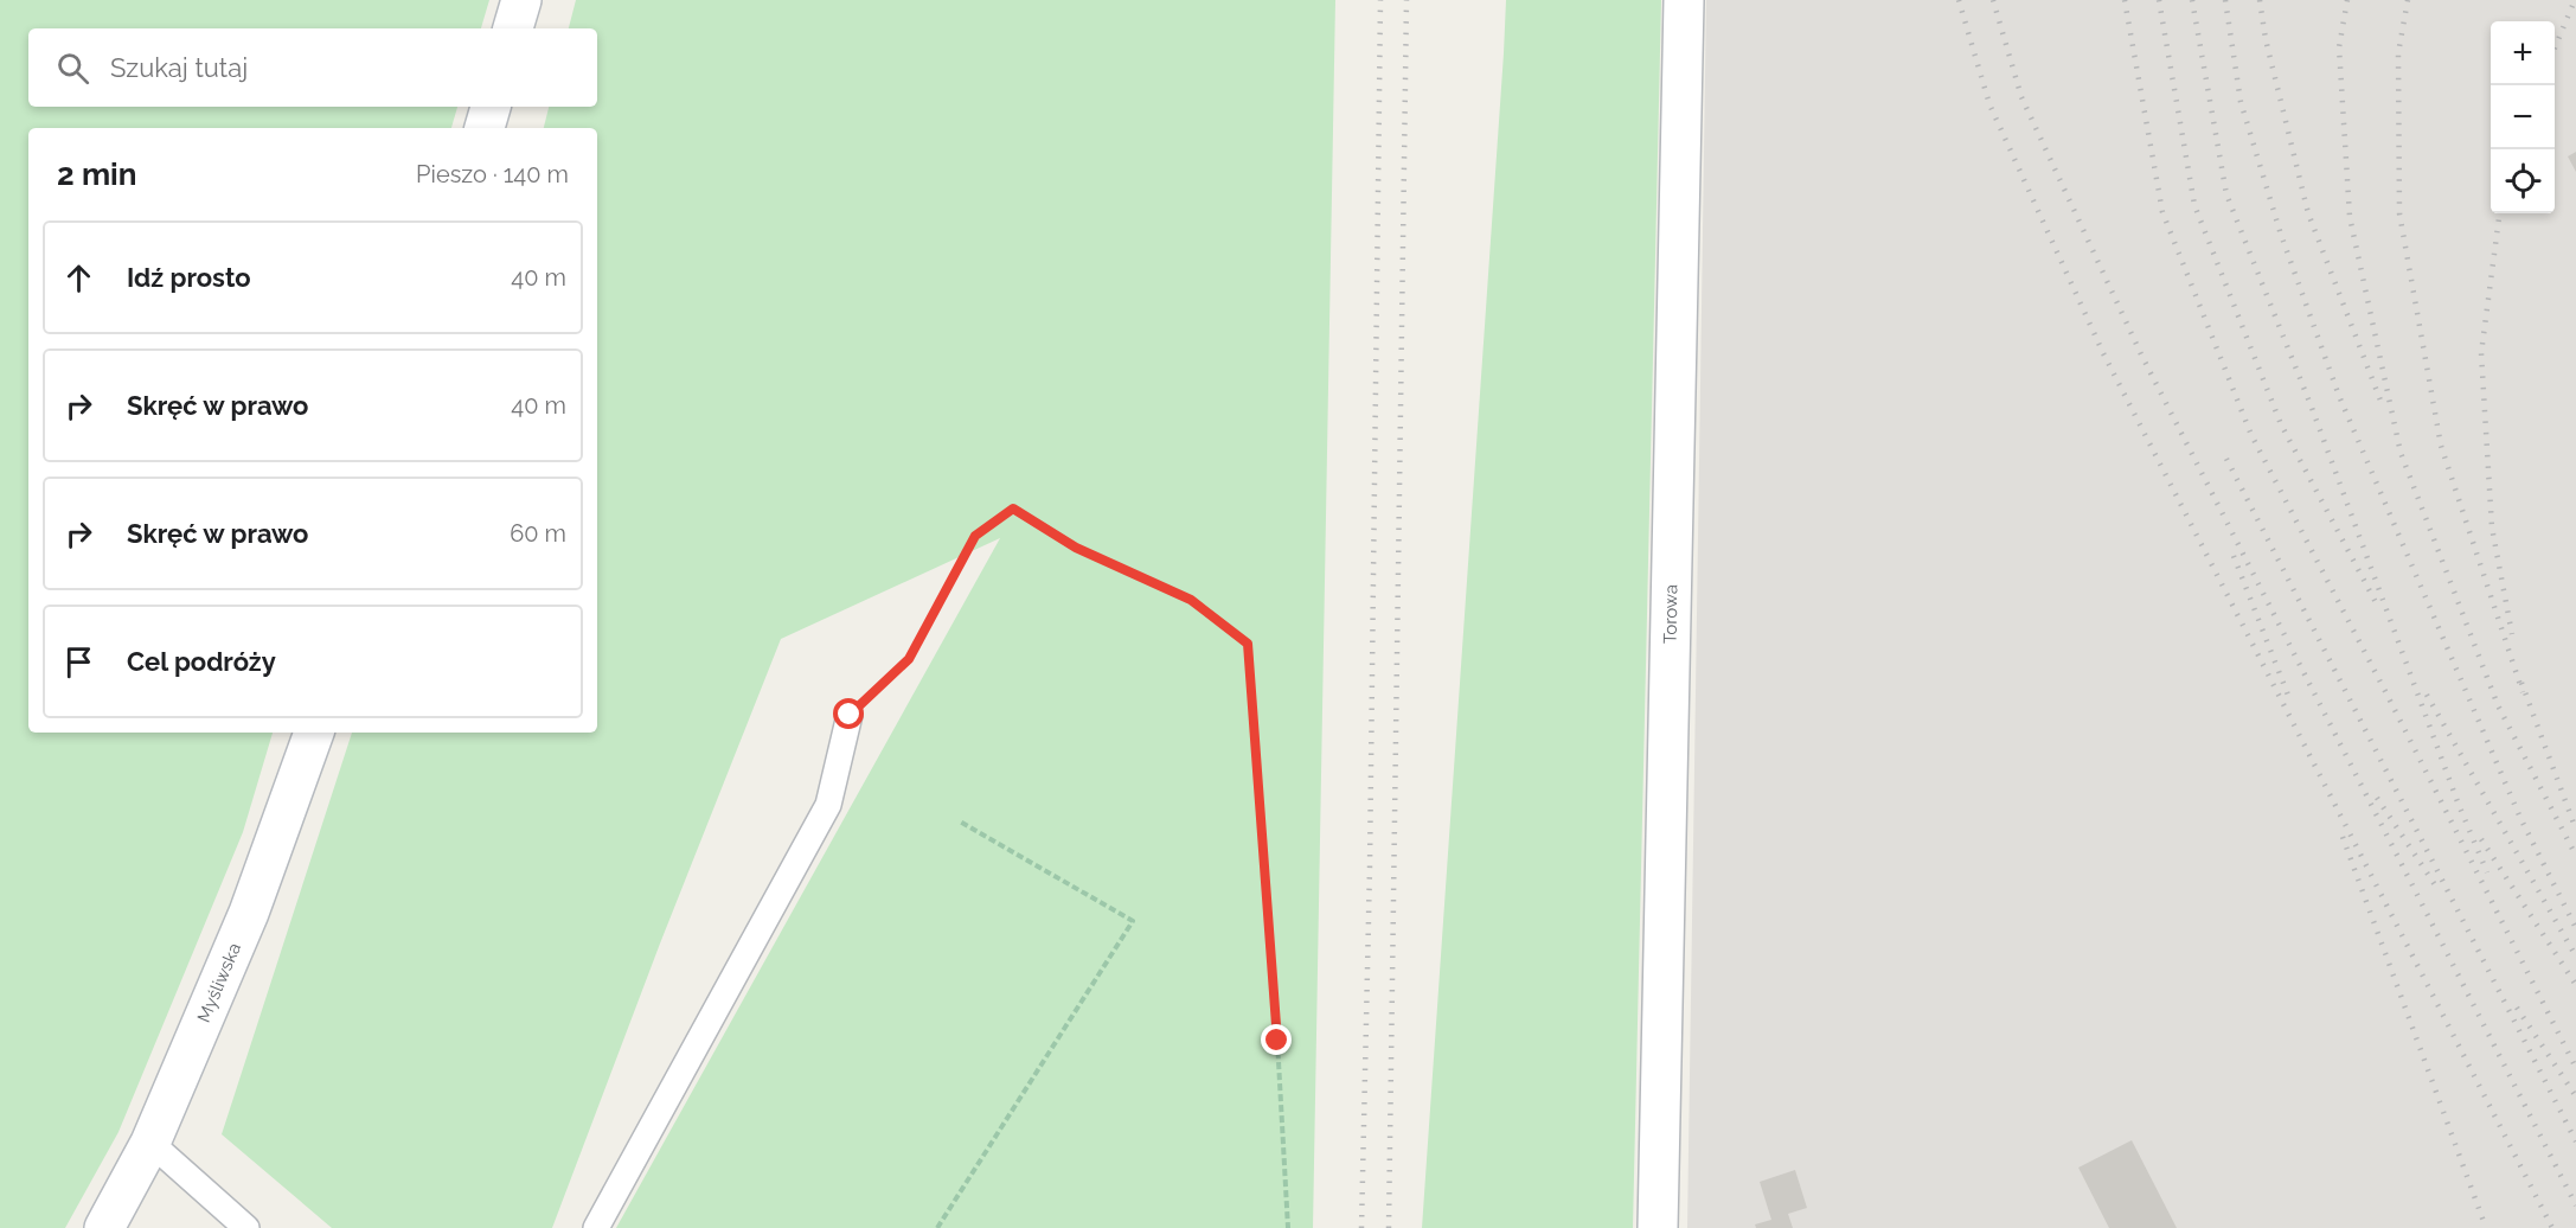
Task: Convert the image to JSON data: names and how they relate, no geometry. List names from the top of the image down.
{
  "streets": {
    "street": ["Torowa", "Myśliwska"]
  },
  "page": {
    "map_buttons": ["+", "−"],
    "search": "Szukaj tutaj",
    "heading": ["2 min", "Pieszo · 140 m"],
    "list": [
      ["Idź prosto", "40 m"],
      ["Skręć w prawo", "40 m"],
      ["Skręć w prawo", "60 m"],
      "Cel podróży"
    ]
  }
}
